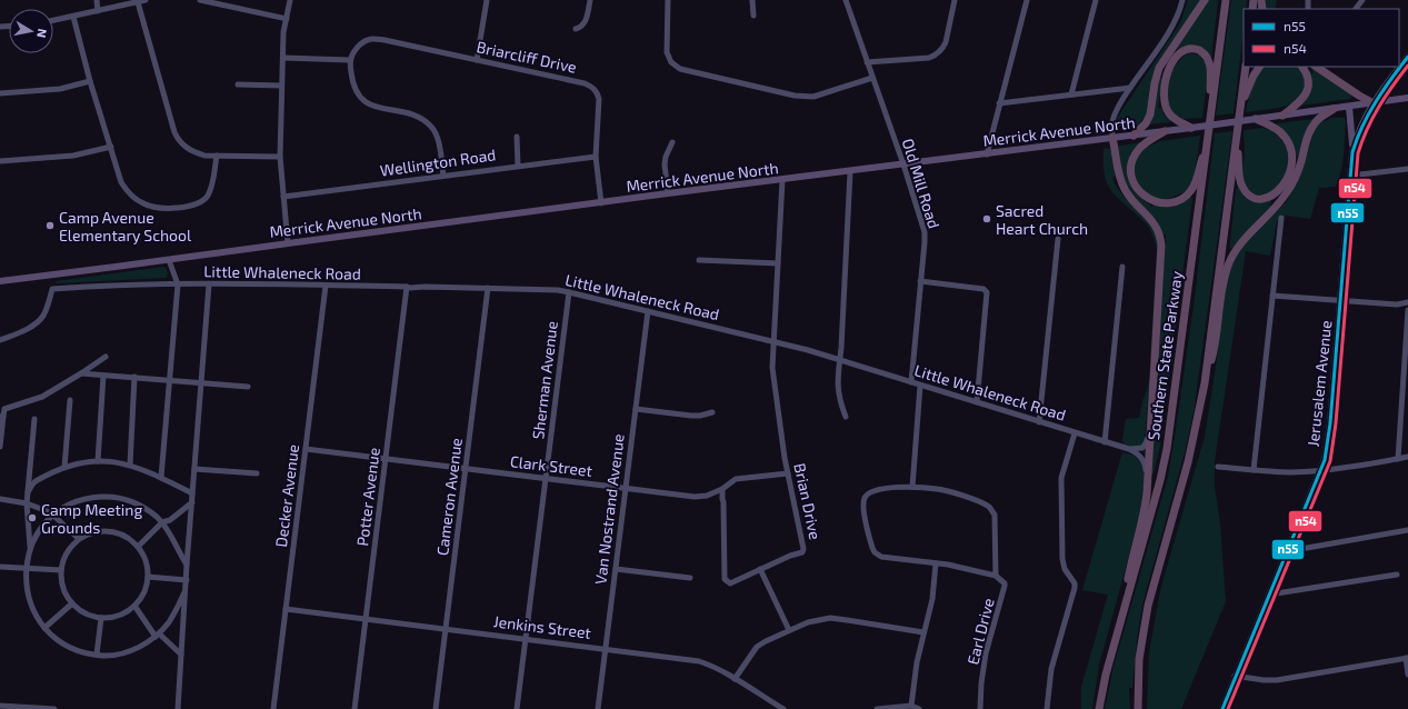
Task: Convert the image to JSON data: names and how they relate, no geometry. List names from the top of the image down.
{
  "streets": {
    "highway": ["Southern State Parkway"],
    "main road": ["Merrick Avenue North", "Jerusalem Avenue"],
    "street": [
      "Briarcliff Drive",
      "Wellington Road",
      "Old Mill Road",
      "Little Whaleneck Road",
      "Sherman Avenue",
      "Clark Street",
      "Decker Avenue",
      "Potter Avenue",
      "Cameron Avenue",
      "Brian Drive",
      "Van Nostrand Avenue",
      "Jenkins Street",
      "Earl Drive"
    ]
  },
  "crossings": [
    ["Briarcliff Drive", "Merrick Avenue North"],
    ["Briarcliff Drive", "Wellington Road"],
    ["Merrick Avenue North", "Old Mill Road"],
    ["Merrick Avenue North", "Jerusalem Avenue"],
    ["Merrick Avenue North", "Brian Drive"],
    ["Old Mill Road", "Little Whaleneck Road"],
    ["Little Whaleneck Road", "Sherman Avenue"],
    ["Little Whaleneck Road", "Decker Avenue"],
    ["Little Whaleneck Road", "Potter Avenue"],
    ["Little Whaleneck Road", "Cameron Avenue"],
    ["Little Whaleneck Road", "Brian Drive"],
    ["Little Whaleneck Road", "Van Nostrand Avenue"],
    ["Sherman Avenue", "Clark Street"],
    ["Sherman Avenue", "Jenkins Street"],
    ["Clark Street", "Decker Avenue"],
    ["Clark Street", "Potter Avenue"],
    ["Clark Street", "Cameron Avenue"],
    ["Clark Street", "Brian Drive"],
    ["Clark Street", "Van Nostrand Avenue"],
    ["Decker Avenue", "Jenkins Street"],
    ["Potter Avenue", "Jenkins Street"],
    ["Cameron Avenue", "Jenkins Street"],
    ["Van Nostrand Avenue", "Jenkins Street"]
  ],
  "places": ["Sacred Heart Church", "Camp Avenue Elementary School", "Camp Meeting Grounds"],
  "lines": ["transit line n55", "transit line n54"],
  "legend": ["n55", "n54"],
  "north": "right"
}
